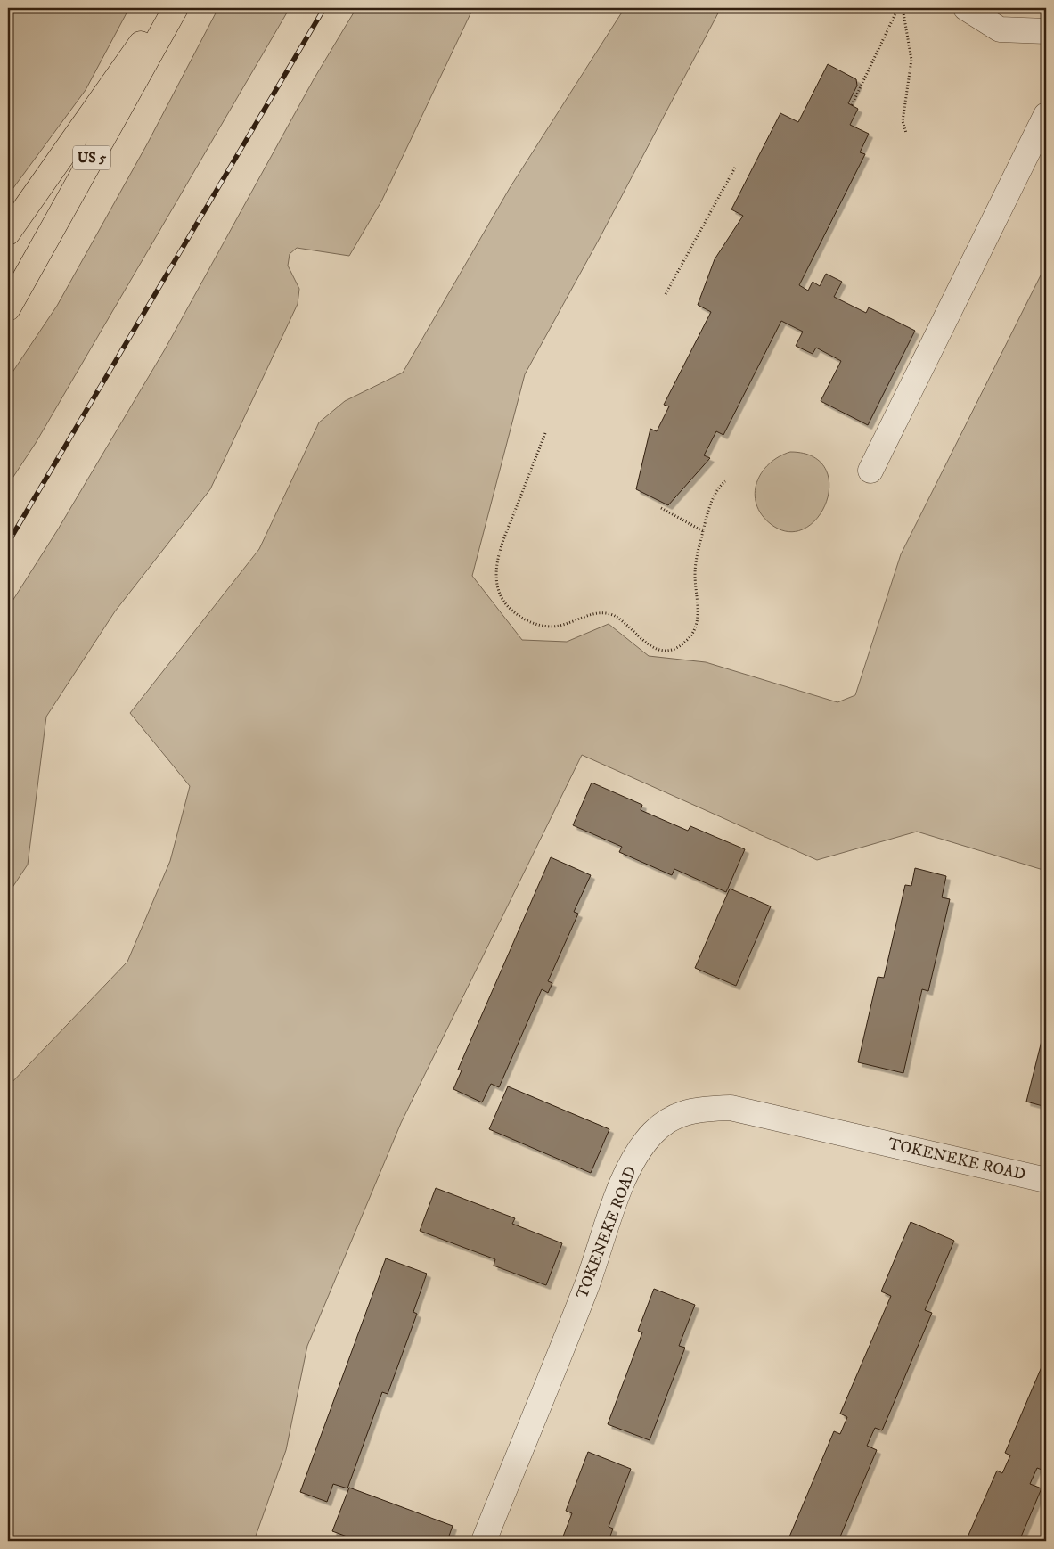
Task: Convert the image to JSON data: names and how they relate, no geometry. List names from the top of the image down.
{
  "streets": {
    "main road": ["US 5"],
    "street": ["TOKENEKE ROAD"]
  }
}
